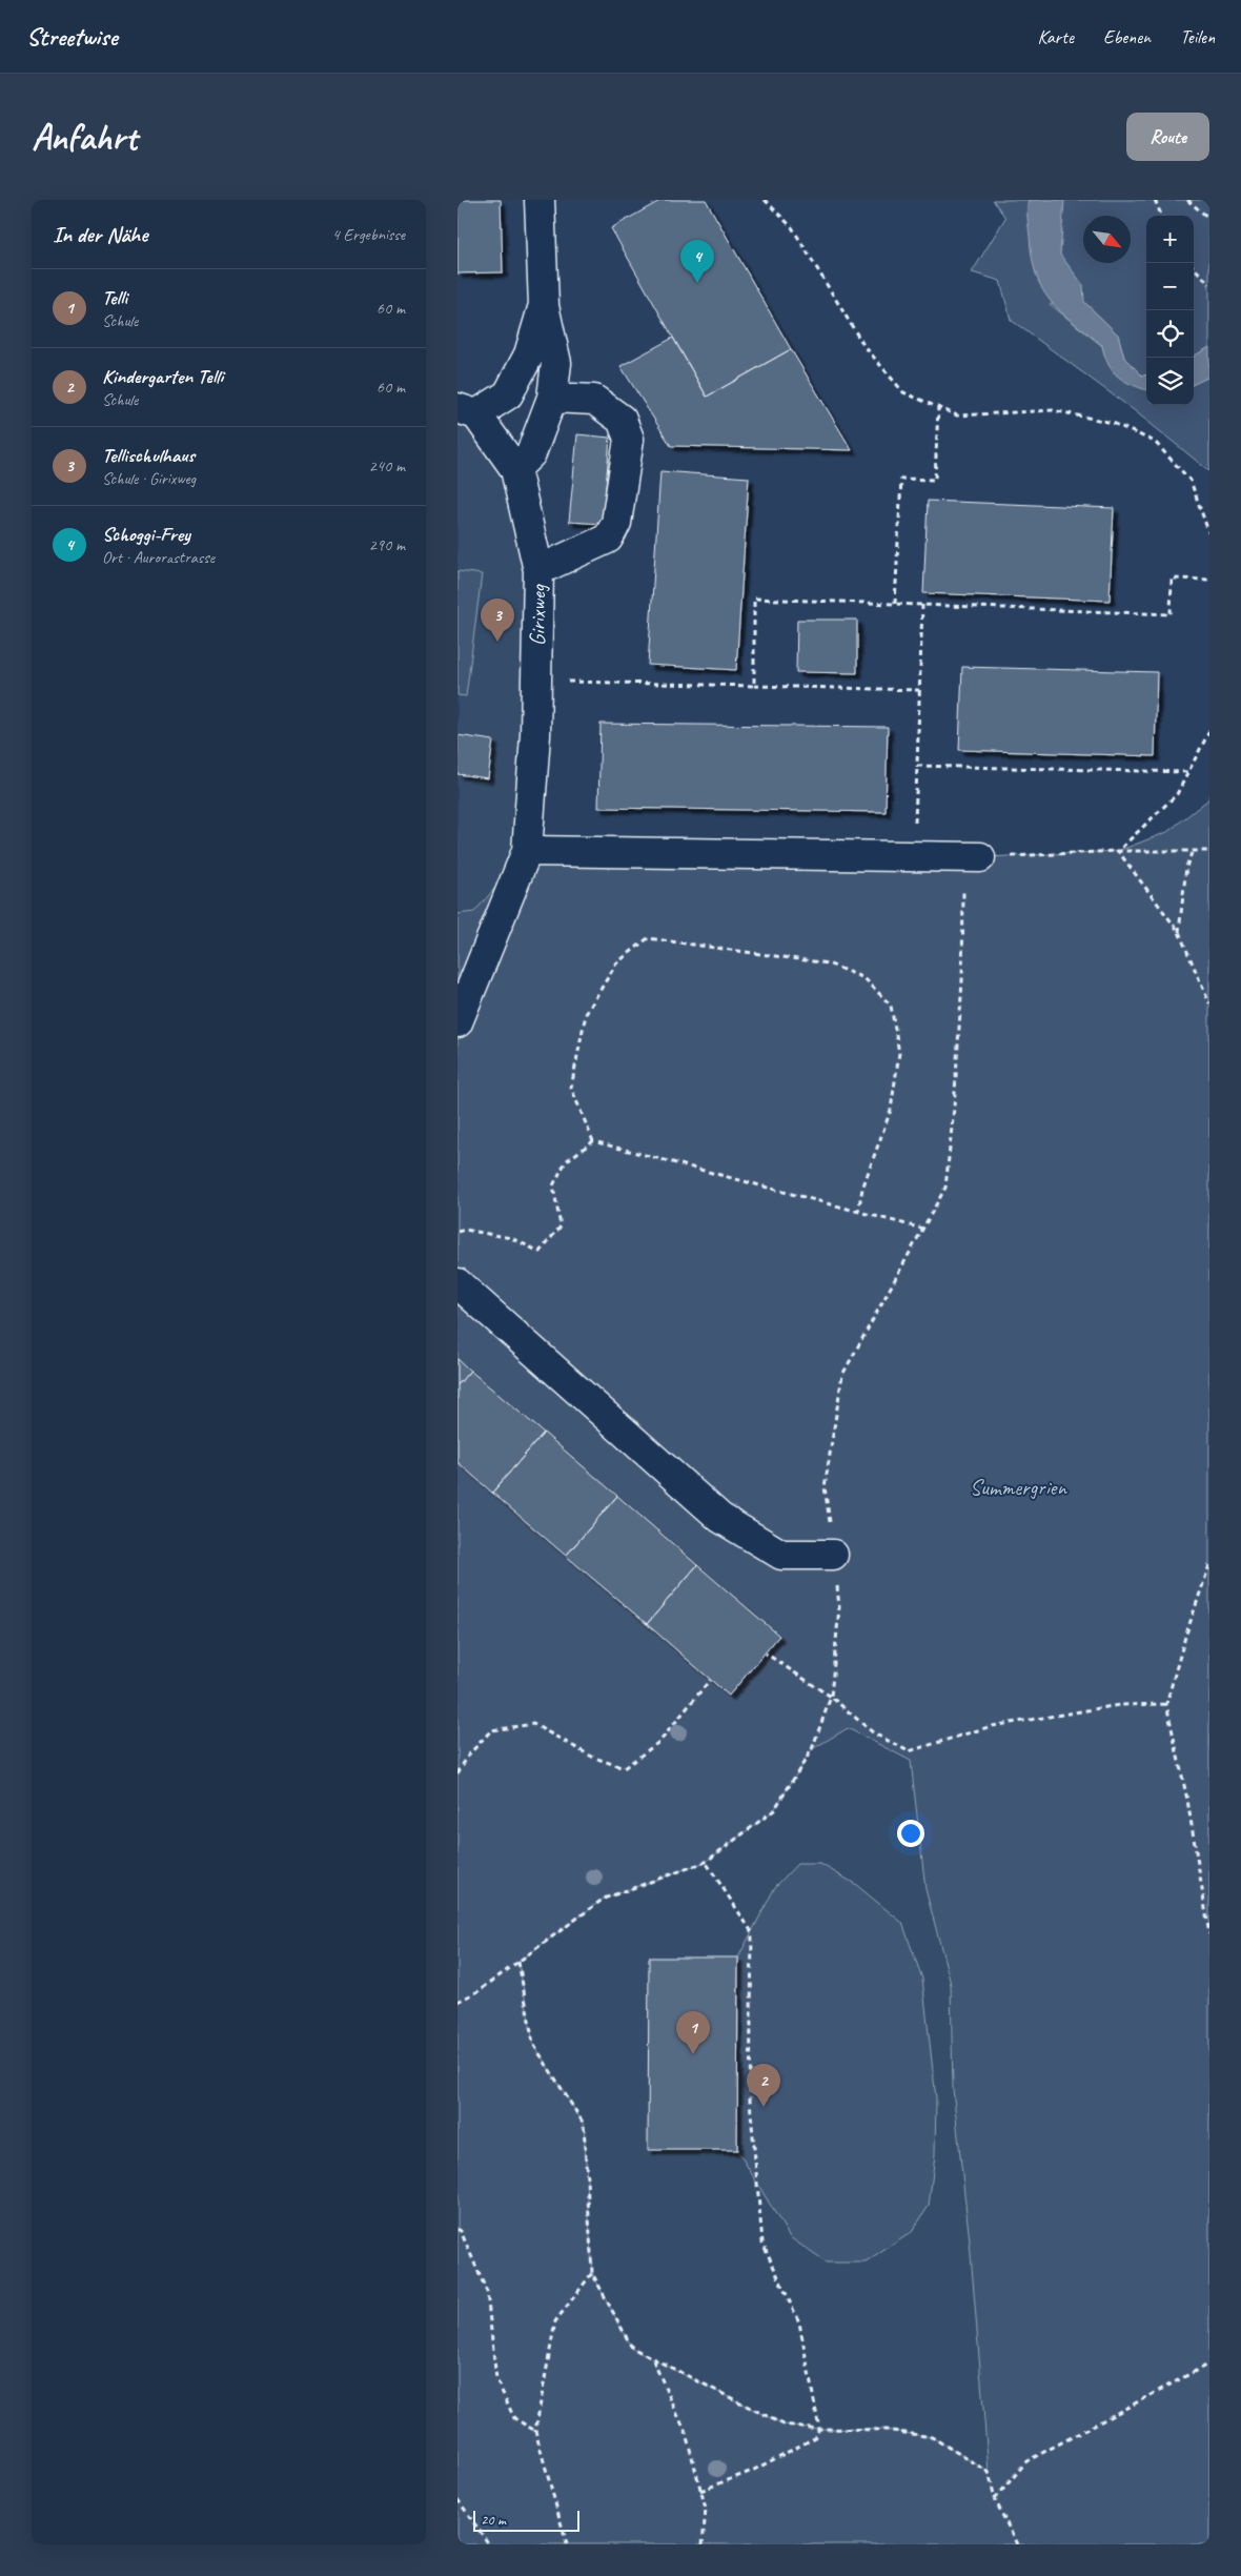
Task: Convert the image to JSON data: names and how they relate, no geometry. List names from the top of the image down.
{
  "streets": {
    "street": ["Girixweg"]
  },
  "parks": ["Summergrien"],
  "scale_bar": "20 m",
  "north": "bottom right",
  "page": {
    "header": "Streetwise",
    "nav": ["Karte", "Ebenen", "Teilen"],
    "buttons": "Route",
    "title": "Anfahrt",
    "heading": ["In der Nähe", "4 Ergebnisse"],
    "map_buttons": ["+", "−"],
    "pins": [
      "4",
      "3",
      "1",
      "2"
    ],
    "list": [
      {
        "mark": "1",
        "name": "Telli",
        "note": "Schule",
        "value": "60 m"
      },
      {
        "mark": "2",
        "name": "Kindergarten Telli",
        "note": "Schule",
        "value": "60 m"
      },
      {
        "mark": "3",
        "name": "Tellischulhaus",
        "note": "Schule · Girixweg",
        "value": "240 m"
      },
      {
        "mark": "4",
        "name": "Schoggi-Frey",
        "note": "Ort · Aurorastrasse",
        "value": "290 m"
      }
    ],
    "scale": "20 m"
  }
}
